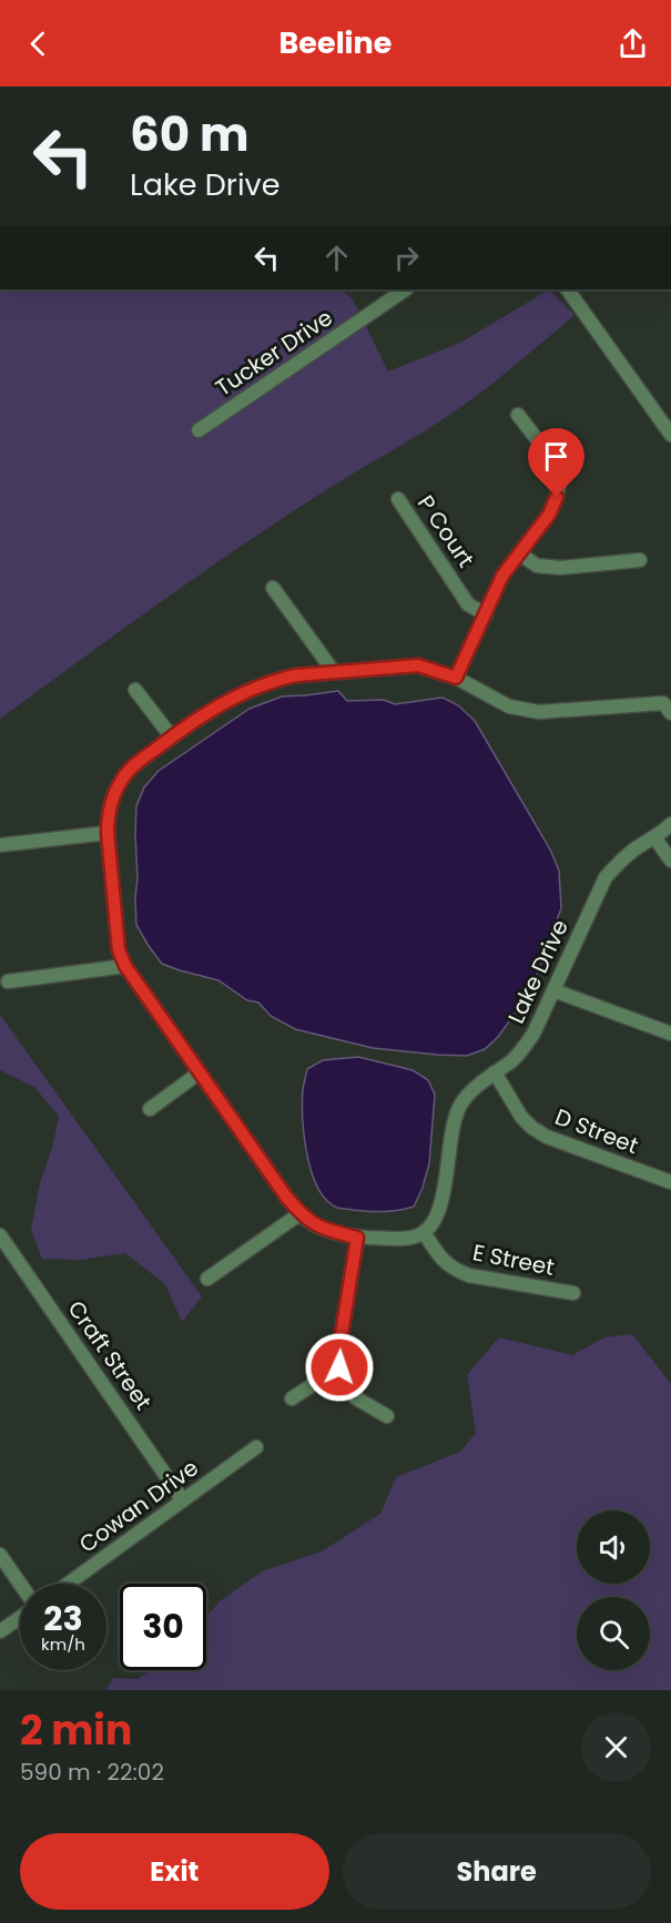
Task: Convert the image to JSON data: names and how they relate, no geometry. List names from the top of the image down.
{
  "streets": {
    "street": [
      "Tucker Drive",
      "P Court",
      "Lake Drive",
      "D Street",
      "E Street",
      "Craft Street",
      "Cowan Drive"
    ]
  },
  "crossings": [
    ["Lake Drive", "D Street"],
    ["Lake Drive", "E Street"],
    ["Craft Street", "Cowan Drive"]
  ],
  "page": {
    "header": "Beeline",
    "turn": ["60 m", "Lake Drive"],
    "speed": "23 km/h",
    "limit": "30",
    "heading": ["2 min", "590 m · 22:02"],
    "buttons": ["Exit", "Share"]
  }
}
